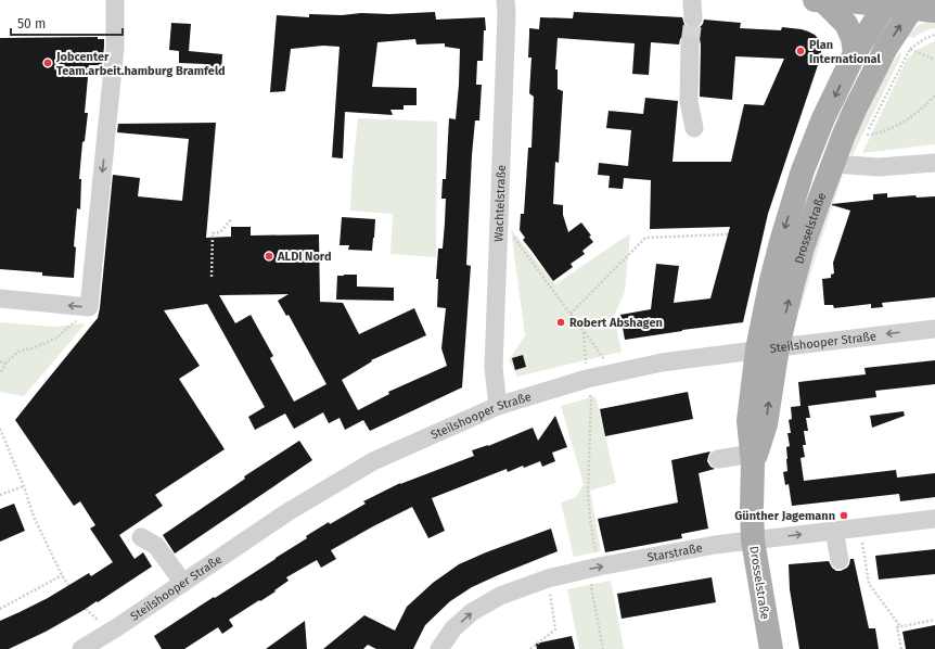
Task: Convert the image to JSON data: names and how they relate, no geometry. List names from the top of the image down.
{
  "streets": {
    "main road": ["Drosselstraße"],
    "street": ["Wachtelstraße", "Steilshooper Straße", "Starstraße"]
  },
  "crossings": [
    ["Wachtelstraße", "Steilshooper Straße"],
    ["Drosselstraße", "Steilshooper Straße"],
    ["Drosselstraße", "Starstraße"]
  ],
  "one_way": ["Starstraße"],
  "places": [
    "Plan International",
    "Jobcenter Team.arbeit.hamburg Bramfeld",
    "ALDI Nord",
    "Robert Abshagen",
    "Günther Jagemann"
  ],
  "scale_bar": "50 m"
}
